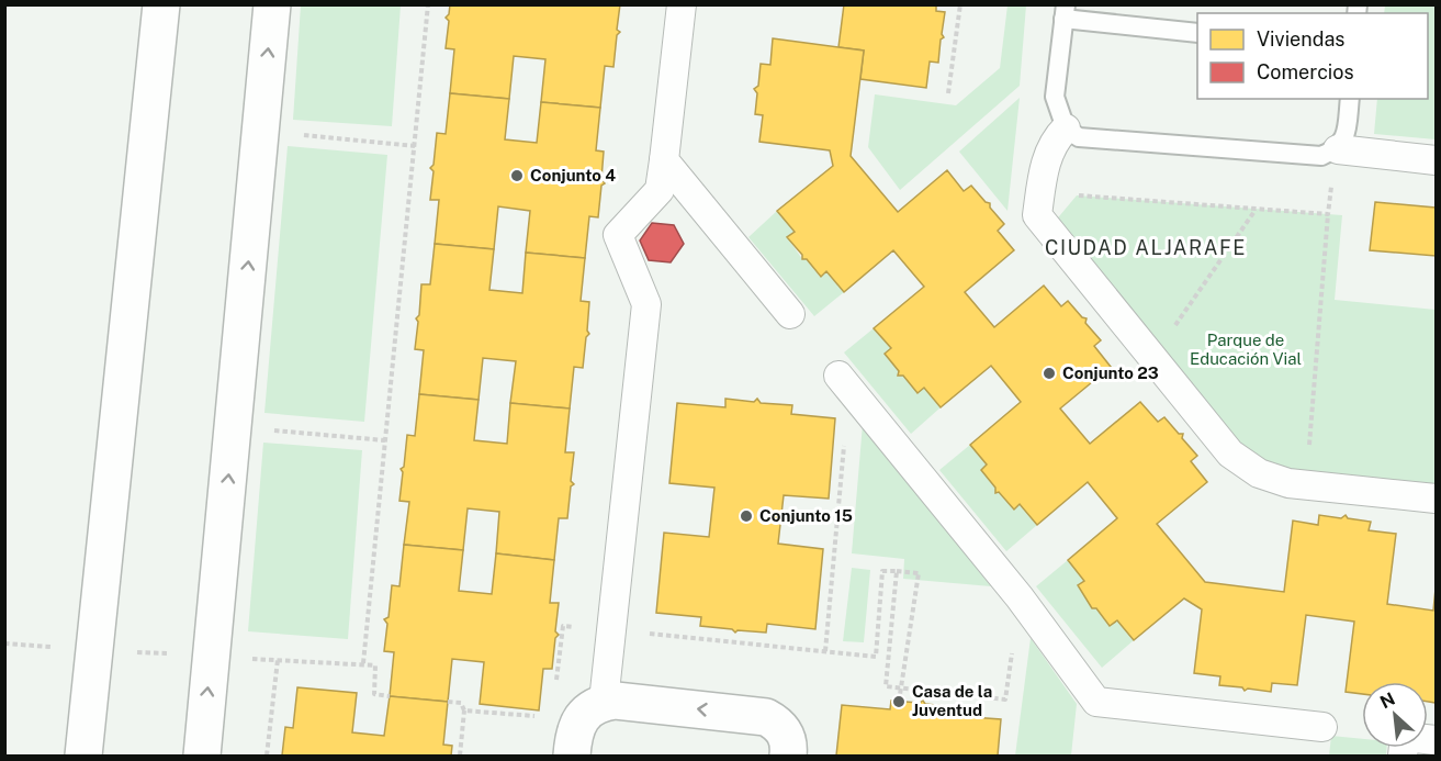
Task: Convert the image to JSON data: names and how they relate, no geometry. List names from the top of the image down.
{
  "districts": ["CIUDAD ALJARAFE"],
  "parks": ["Parque de Educación Vial"],
  "places": [
    "Conjunto 4",
    "Conjunto 23",
    "Conjunto 15",
    "Casa de la Juventud"
  ],
  "legend": ["Viviendas", "Comercios"],
  "north": "top left"
}
